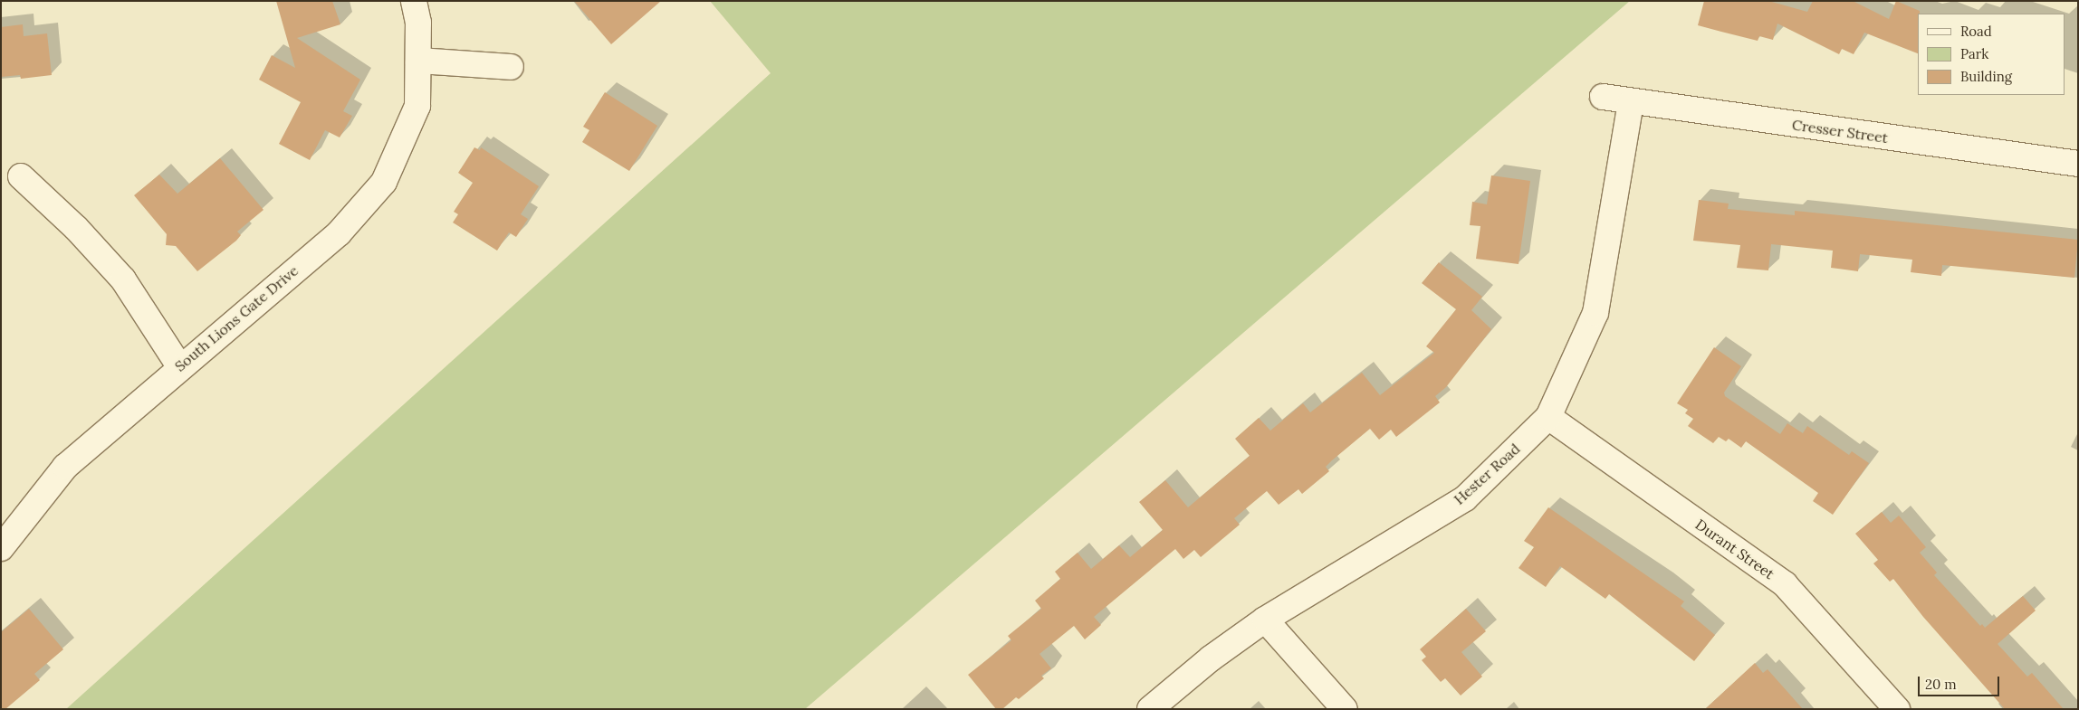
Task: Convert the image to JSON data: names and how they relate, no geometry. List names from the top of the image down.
{
  "streets": {
    "street": [
      "Cresser Street",
      "South Lions Gate Drive",
      "Hester Road",
      "Durant Street"
    ]
  },
  "crossings": [
    ["Cresser Street", "Hester Road"],
    ["Hester Road", "Durant Street"]
  ],
  "legend": ["Road", "Park", "Building"],
  "scale_bar": "20 m"
}
